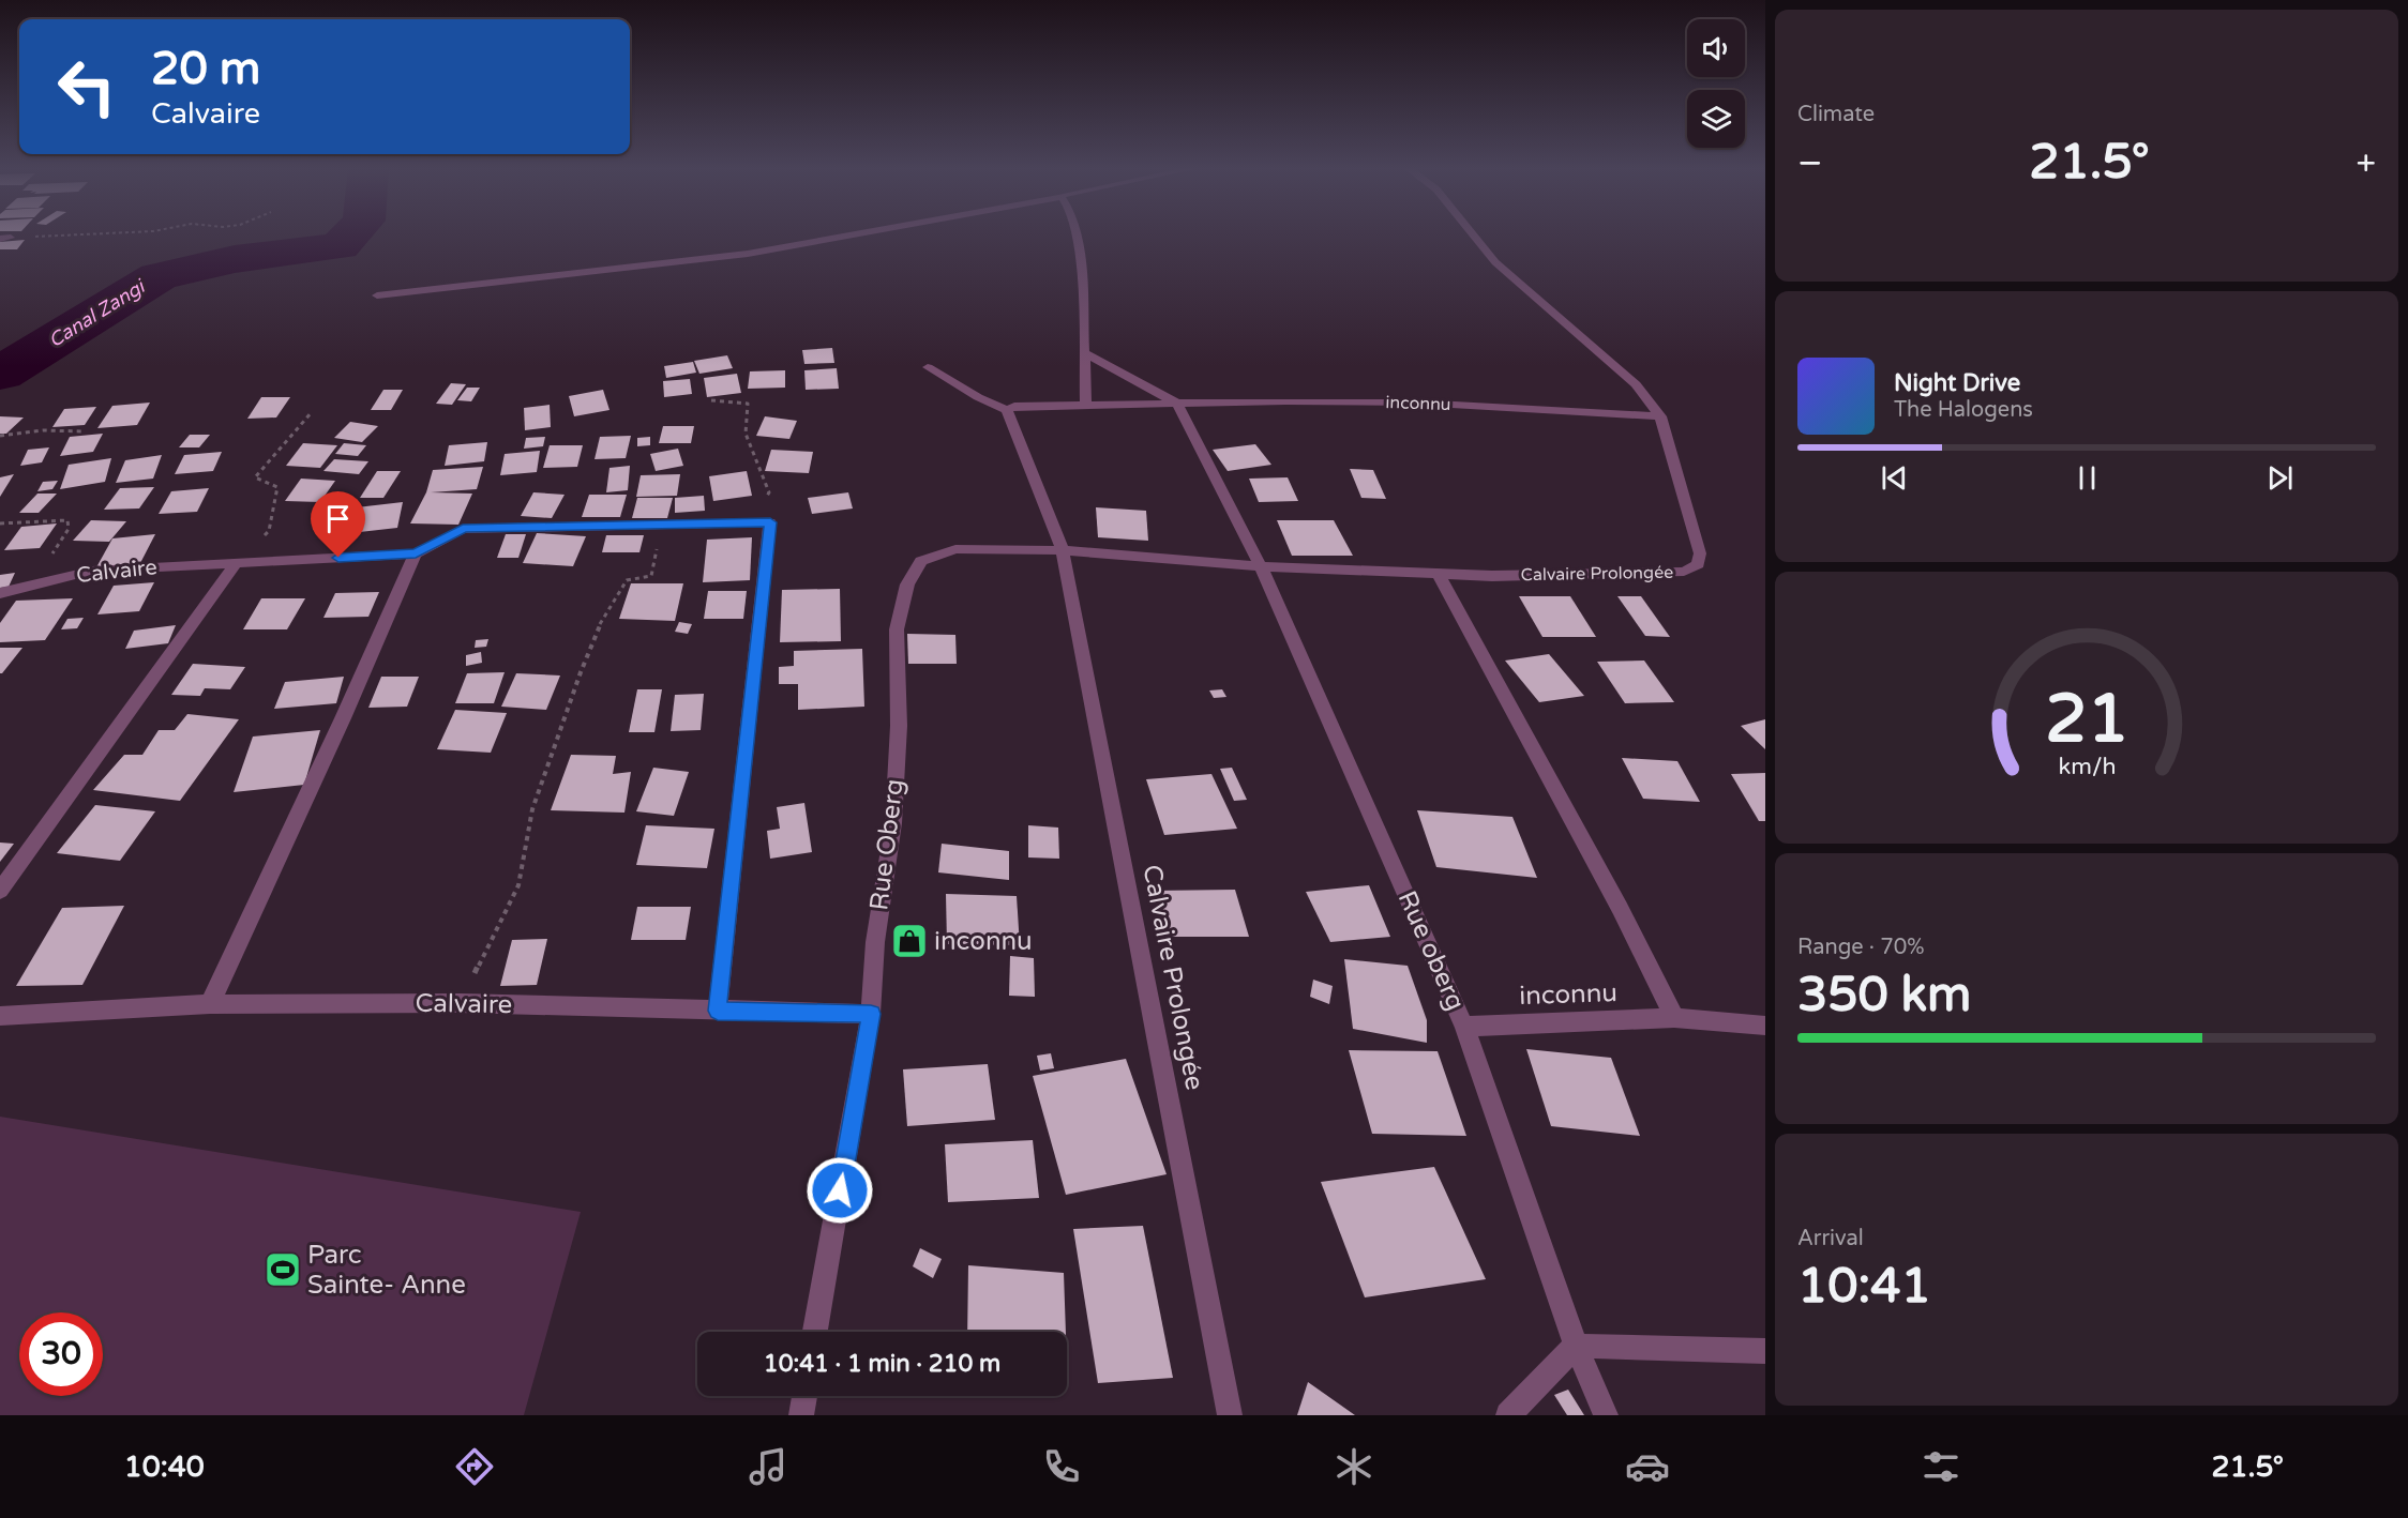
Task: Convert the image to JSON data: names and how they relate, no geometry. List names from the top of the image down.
{
  "streets": {
    "street": [
      "inconnu",
      "Calvaire",
      "Calvaire Prolongée",
      "Rue Oberg",
      "Rue oberg"
    ]
  },
  "crossings": [
    ["inconnu", "Calvaire Prolongée"],
    ["inconnu", "Rue oberg"],
    ["Calvaire", "Rue Oberg"],
    ["Calvaire Prolongée", "Rue Oberg"],
    ["Calvaire Prolongée", "Rue oberg"]
  ],
  "water": ["Canal Zangi"],
  "places": {
    "shop": ["inconnu"],
    "sports": ["Parc Sainte- Anne"]
  },
  "page": {
    "tile": [
      "Climate",
      ["Range · 70%", "350 km"],
      ["Arrival", "10:41"]
    ],
    "turn": ["20 m", "Calvaire"],
    "heat": ["−", "21.5°", "+"],
    "song": ["Night Drive", "The Halogens"],
    "limit": "30",
    "trip": "10:41 · 1 min · 210 m",
    "tabs": ["10:40", "21.5°"],
    "gauge": ["21", "km/h"]
  }
}
